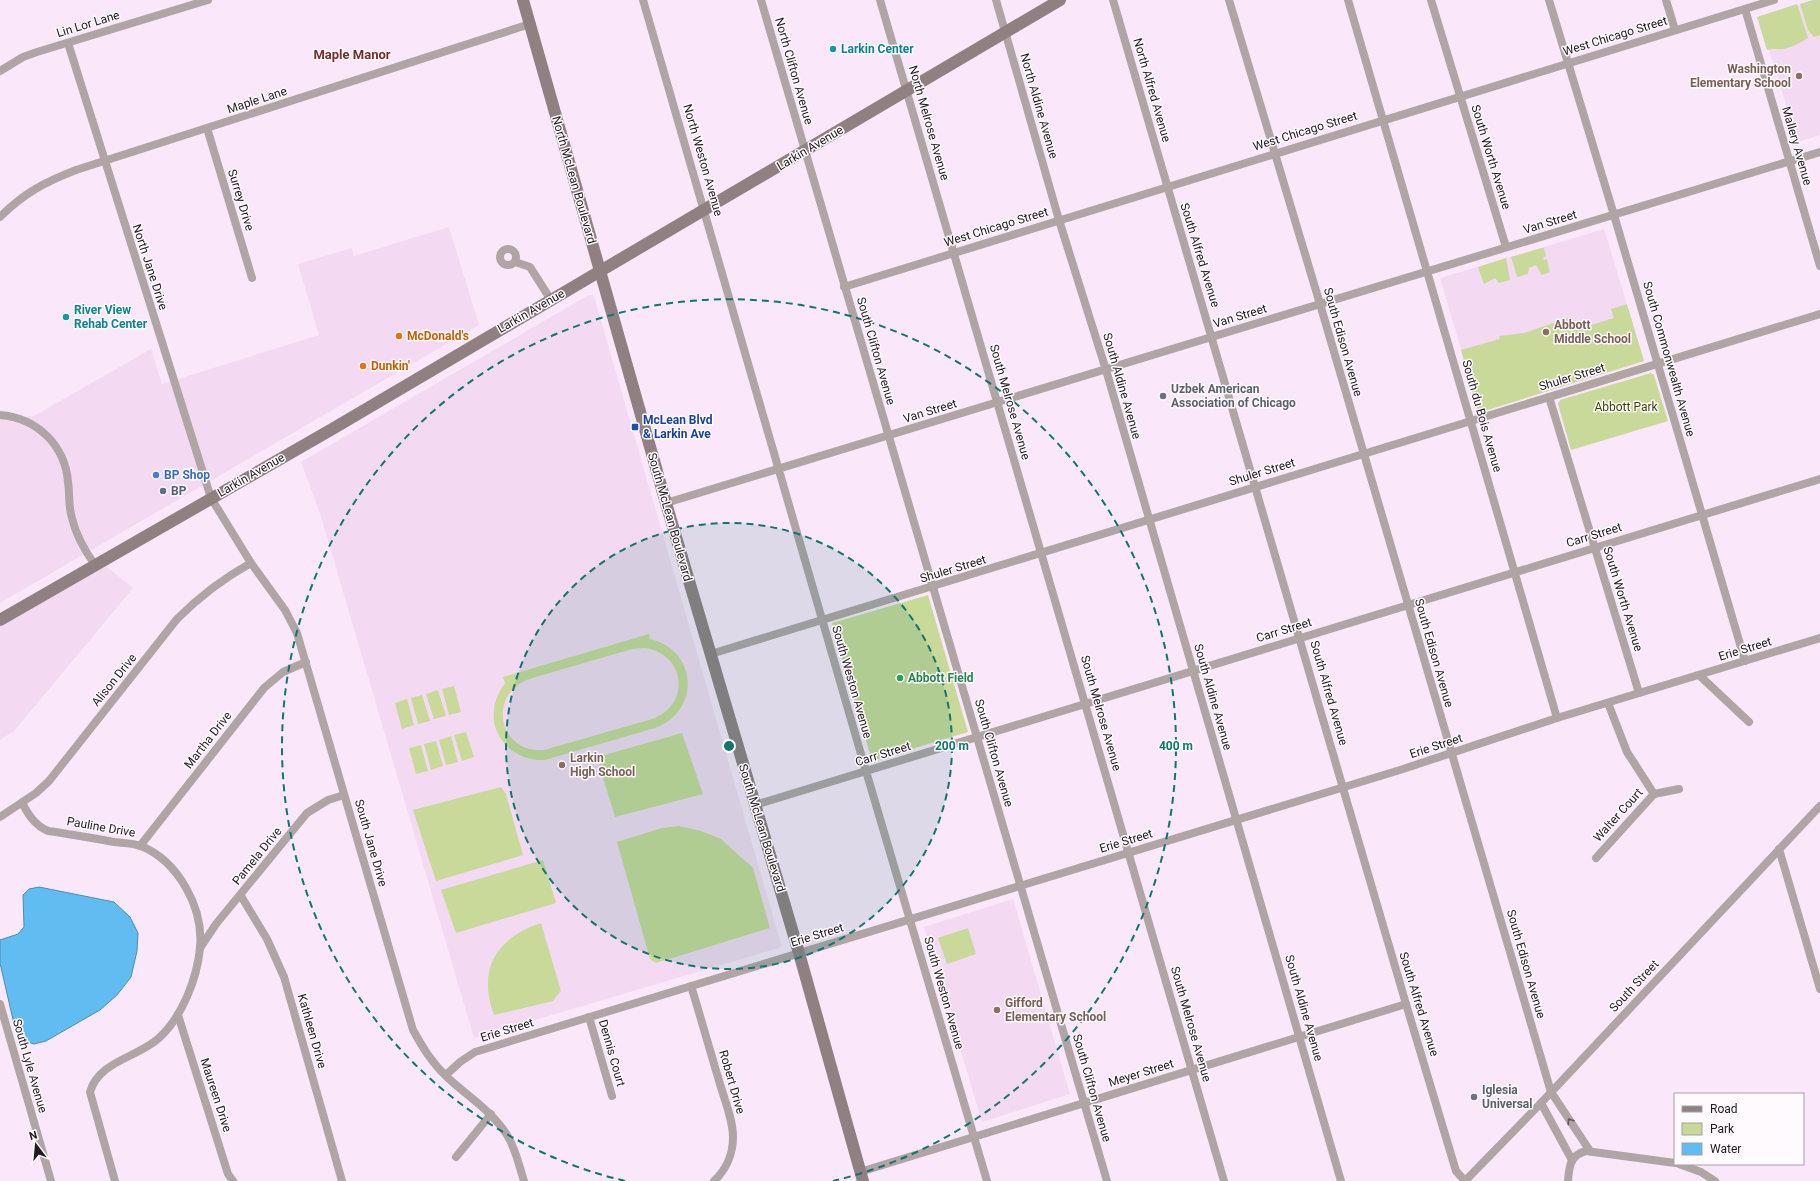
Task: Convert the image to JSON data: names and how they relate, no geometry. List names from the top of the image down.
{
  "streets": {
    "main road": ["Larkin Avenue", "North McLean Boulevard", "South McLean Boulevard"],
    "street": [
      "Lin Lor Lane",
      "West Chicago Street",
      "North Clifton Avenue",
      "North Alfred Avenue",
      "Maple Lane",
      "North Aldine Avenue",
      "North Melrose Avenue",
      "Mallery Avenue",
      "South Worth Avenue",
      "North Weston Avenue",
      "Surrey Drive",
      "Van Street",
      "South Alfred Avenue",
      "North Jane Drive",
      "South Edison Avenue",
      "South Clifton Avenue",
      "South Commonwealth Avenue",
      "Shuler Street",
      "South Aldine Avenue",
      "South Melrose Avenue",
      "South du Bois Avenue",
      "Carr Street",
      "Erie Street",
      "Alison Drive",
      "South Weston Avenue",
      "Martha Drive",
      "Walter Court",
      "Pauline Drive",
      "South Jane Drive",
      "Pamela Drive",
      "South Street",
      "Kathleen Drive",
      "Dennis Court",
      "South Lyle Avenue",
      "Meyer Street",
      "Robert Drive",
      "Maureen Drive"
    ]
  },
  "crossings": [
    ["Lin Lor Lane", "North Jane Drive"],
    ["West Chicago Street", "North Clifton Avenue"],
    ["West Chicago Street", "North Alfred Avenue"],
    ["West Chicago Street", "North Aldine Avenue"],
    ["West Chicago Street", "North Melrose Avenue"],
    ["West Chicago Street", "Mallery Avenue"],
    ["West Chicago Street", "South Worth Avenue"],
    ["West Chicago Street", "South Alfred Avenue"],
    ["West Chicago Street", "South Edison Avenue"],
    ["West Chicago Street", "South Clifton Avenue"],
    ["West Chicago Street", "South Commonwealth Avenue"],
    ["West Chicago Street", "South Aldine Avenue"],
    ["West Chicago Street", "South Melrose Avenue"],
    ["West Chicago Street", "South du Bois Avenue"],
    ["North Clifton Avenue", "Larkin Avenue"],
    ["North Clifton Avenue", "South Clifton Avenue"],
    ["North Alfred Avenue", "South Alfred Avenue"],
    ["Maple Lane", "North McLean Boulevard"],
    ["Maple Lane", "Surrey Drive"],
    ["Maple Lane", "North Jane Drive"],
    ["North Aldine Avenue", "Larkin Avenue"],
    ["North Aldine Avenue", "South Aldine Avenue"],
    ["North Melrose Avenue", "Larkin Avenue"],
    ["North Melrose Avenue", "South Melrose Avenue"],
    ["Mallery Avenue", "Van Street"],
    ["Larkin Avenue", "North Weston Avenue"],
    ["Larkin Avenue", "North McLean Boulevard"],
    ["Larkin Avenue", "North Jane Drive"],
    ["Larkin Avenue", "South Jane Drive"],
    ["South Worth Avenue", "Van Street"],
    ["South Worth Avenue", "Shuler Street"],
    ["South Worth Avenue", "Carr Street"],
    ["South Worth Avenue", "Erie Street"],
    ["North Weston Avenue", "South Weston Avenue"],
    ["North McLean Boulevard", "South McLean Boulevard"],
    ["Van Street", "South Alfred Avenue"],
    ["Van Street", "South Edison Avenue"],
    ["Van Street", "South Clifton Avenue"],
    ["Van Street", "South Commonwealth Avenue"],
    ["Van Street", "South Aldine Avenue"],
    ["Van Street", "South Melrose Avenue"],
    ["Van Street", "South du Bois Avenue"],
    ["Van Street", "South McLean Boulevard"],
    ["Van Street", "South Weston Avenue"],
    ["South Alfred Avenue", "Shuler Street"],
    ["South Alfred Avenue", "Carr Street"],
    ["South Alfred Avenue", "Erie Street"],
    ["South Alfred Avenue", "South Street"],
    ["South Alfred Avenue", "Meyer Street"],
    ["North Jane Drive", "South Jane Drive"],
    ["South Edison Avenue", "Shuler Street"],
    ["South Edison Avenue", "Carr Street"],
    ["South Edison Avenue", "Erie Street"],
    ["South Edison Avenue", "South Street"],
    ["South Clifton Avenue", "Shuler Street"],
    ["South Clifton Avenue", "Carr Street"],
    ["South Clifton Avenue", "Erie Street"],
    ["South Clifton Avenue", "Meyer Street"],
    ["South Commonwealth Avenue", "Shuler Street"],
    ["South Commonwealth Avenue", "Carr Street"],
    ["South Commonwealth Avenue", "Erie Street"],
    ["Shuler Street", "South Aldine Avenue"],
    ["Shuler Street", "South Melrose Avenue"],
    ["Shuler Street", "South du Bois Avenue"],
    ["Shuler Street", "South McLean Boulevard"],
    ["Shuler Street", "South Weston Avenue"],
    ["South Aldine Avenue", "Carr Street"],
    ["South Aldine Avenue", "Erie Street"],
    ["South Aldine Avenue", "Meyer Street"],
    ["South Melrose Avenue", "Carr Street"],
    ["South Melrose Avenue", "Erie Street"],
    ["South Melrose Avenue", "Meyer Street"],
    ["South du Bois Avenue", "Carr Street"],
    ["South du Bois Avenue", "Erie Street"],
    ["South McLean Boulevard", "Carr Street"],
    ["South McLean Boulevard", "Erie Street"],
    ["South McLean Boulevard", "Meyer Street"],
    ["Carr Street", "South Weston Avenue"],
    ["Erie Street", "South Weston Avenue"],
    ["Erie Street", "Walter Court"],
    ["Erie Street", "South Jane Drive"],
    ["Erie Street", "Dennis Court"],
    ["Erie Street", "Robert Drive"],
    ["Alison Drive", "Pauline Drive"],
    ["Alison Drive", "South Jane Drive"],
    ["South Weston Avenue", "Meyer Street"],
    ["Martha Drive", "Pauline Drive"],
    ["Martha Drive", "South Jane Drive"],
    ["Pauline Drive", "Pamela Drive"],
    ["Pauline Drive", "Maureen Drive"],
    ["South Jane Drive", "Pamela Drive"],
    ["Pamela Drive", "Kathleen Drive"]
  ],
  "districts": ["Maple Manor"],
  "parks": ["Abbott Park"],
  "places": {
    "other": [
      "Larkin Center",
      "Washington Elementary School",
      "River View Rehab Center",
      "Abbott Middle School",
      "McDonald's",
      "Dunkin'",
      "Uzbek American Association of Chicago",
      "BP Shop",
      "BP",
      "Abbott Field",
      "Larkin High School",
      "Gifford Elementary School",
      "Iglesia Universal"
    ],
    "transit": ["McLean Blvd & Larkin Ave"]
  },
  "legend": ["Road", "Park", "Water"],
  "north": "top",
  "rings": ["200 m", "400 m"]
}
